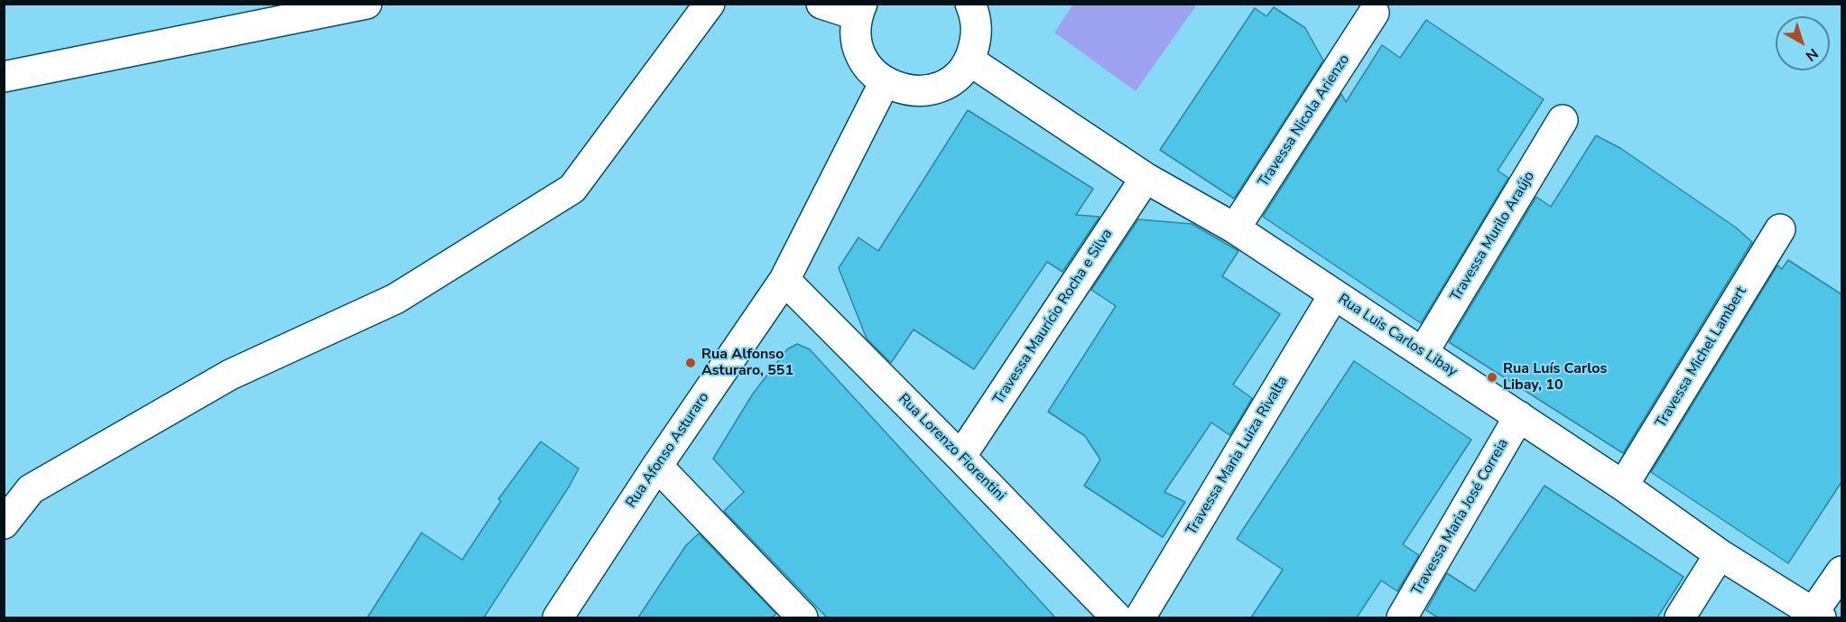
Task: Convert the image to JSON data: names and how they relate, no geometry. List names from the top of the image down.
{
  "streets": {
    "street": [
      "Travessa Nicola Arienzo",
      "Travessa Murilo Araújo",
      "Travessa Maurício Rocha e Silva",
      "Rua Luis Carlos Libay",
      "Travessa Michel Lambert",
      "Rua Lorenzo Fiorentini",
      "Rua Afonso Asturaro",
      "Travessa Maria Luiza Rivalta",
      "Travessa Maria José Correia"
    ]
  },
  "crossings": [
    ["Travessa Nicola Arienzo", "Rua Luis Carlos Libay"],
    ["Travessa Murilo Araújo", "Rua Luis Carlos Libay"],
    ["Travessa Maurício Rocha e Silva", "Rua Luis Carlos Libay"],
    ["Travessa Maurício Rocha e Silva", "Rua Lorenzo Fiorentini"],
    ["Rua Luis Carlos Libay", "Travessa Michel Lambert"],
    ["Rua Luis Carlos Libay", "Travessa Maria Luiza Rivalta"],
    ["Rua Luis Carlos Libay", "Travessa Maria José Correia"],
    ["Rua Lorenzo Fiorentini", "Rua Afonso Asturaro"]
  ],
  "places": ["Rua Alfonso Asturaro, 551", "Rua Luís Carlos Libay, 10"],
  "north": "bottom right"
}
